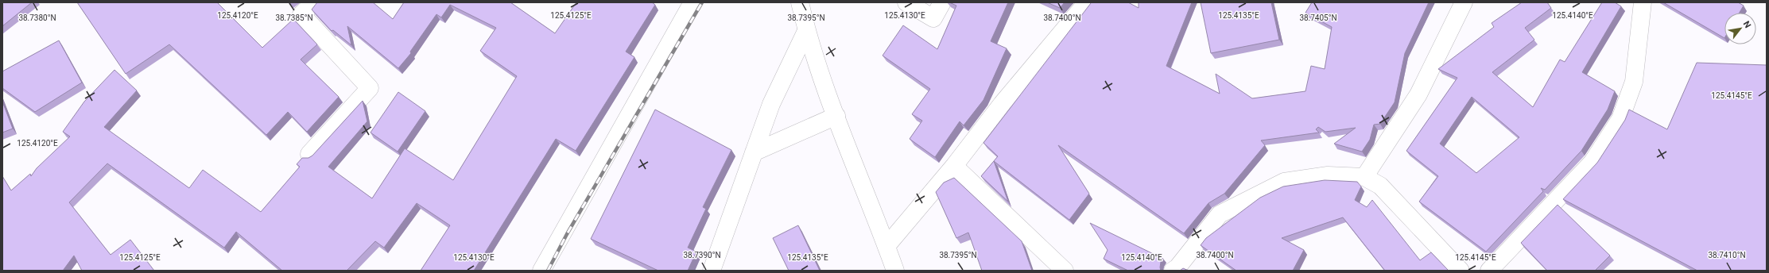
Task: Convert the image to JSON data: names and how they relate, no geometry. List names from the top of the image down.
{
  "north": "top right",
  "coordinates": [
    "125.4120°E",
    "125.4125°E",
    "125.4130°E",
    "125.4135°E",
    "125.4140°E",
    "38.7400°N",
    "38.7380°N",
    "38.7385°N",
    "38.7395°N",
    "38.7405°N",
    "125.4145°E",
    "38.7390°N",
    "38.7410°N"
  ]
}
